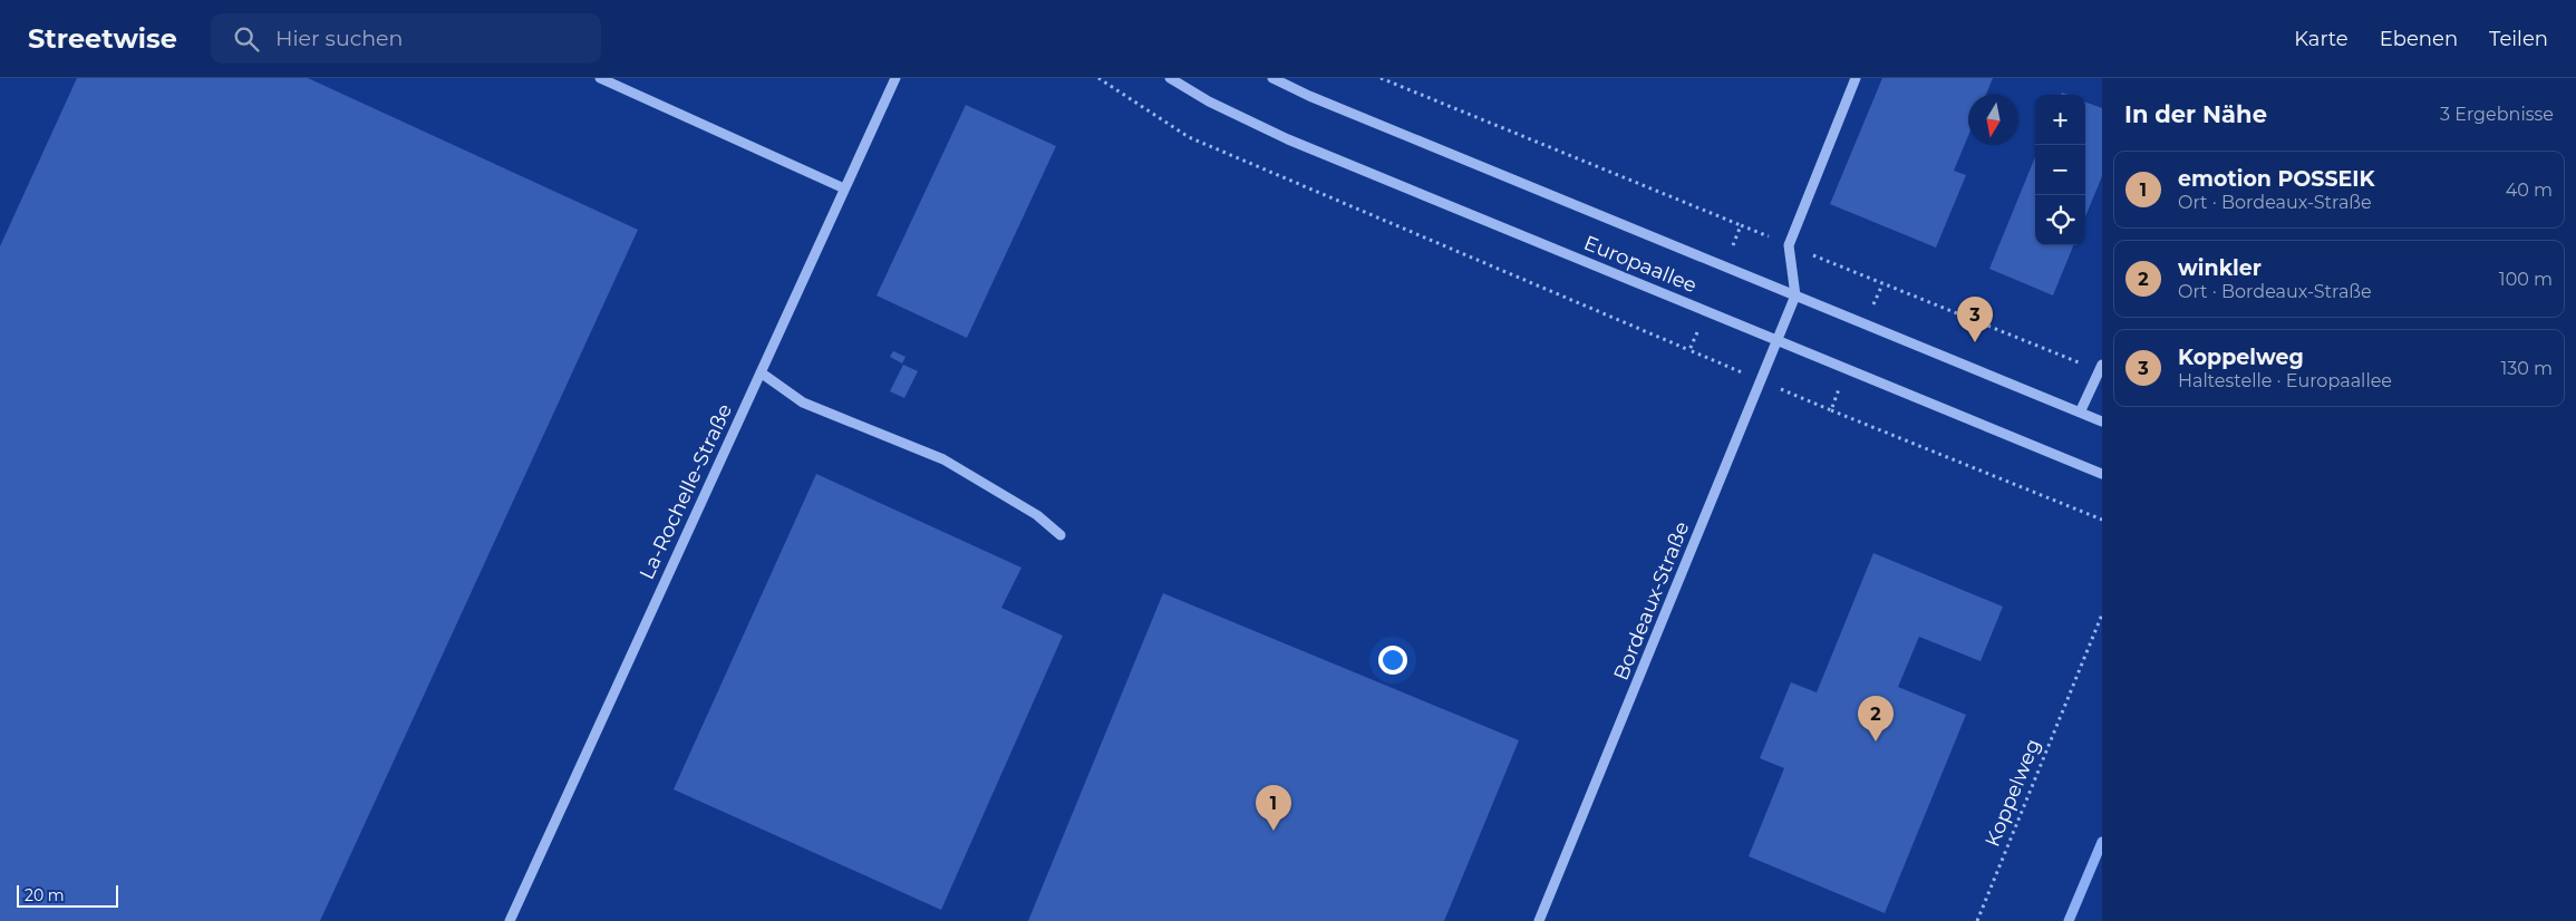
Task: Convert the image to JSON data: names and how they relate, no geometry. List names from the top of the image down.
{
  "streets": {
    "street": ["Europaallee", "La-Rochelle-Straße", "Bordeaux-Straße"],
    "path": ["Koppelweg"]
  },
  "crossings": [
    ["Europaallee", "Bordeaux-Straße"]
  ],
  "scale_bar": "20 m",
  "north": "bottom",
  "page": {
    "header": "Streetwise",
    "search": "Hier suchen",
    "nav": ["Karte", "Ebenen", "Teilen"],
    "heading": ["In der Nähe", "3 Ergebnisse"],
    "map_buttons": ["+", "−"],
    "list": [
      {
        "mark": "1",
        "name": "emotion POSSEIK",
        "note": "Ort · Bordeaux-Straße",
        "value": "40 m"
      },
      {
        "mark": "2",
        "name": "winkler",
        "note": "Ort · Bordeaux-Straße",
        "value": "100 m"
      },
      {
        "mark": "3",
        "name": "Koppelweg",
        "note": "Haltestelle · Europaallee",
        "value": "130 m"
      }
    ],
    "pins": ["3", "2", "1"],
    "scale": "20 m"
  }
}
